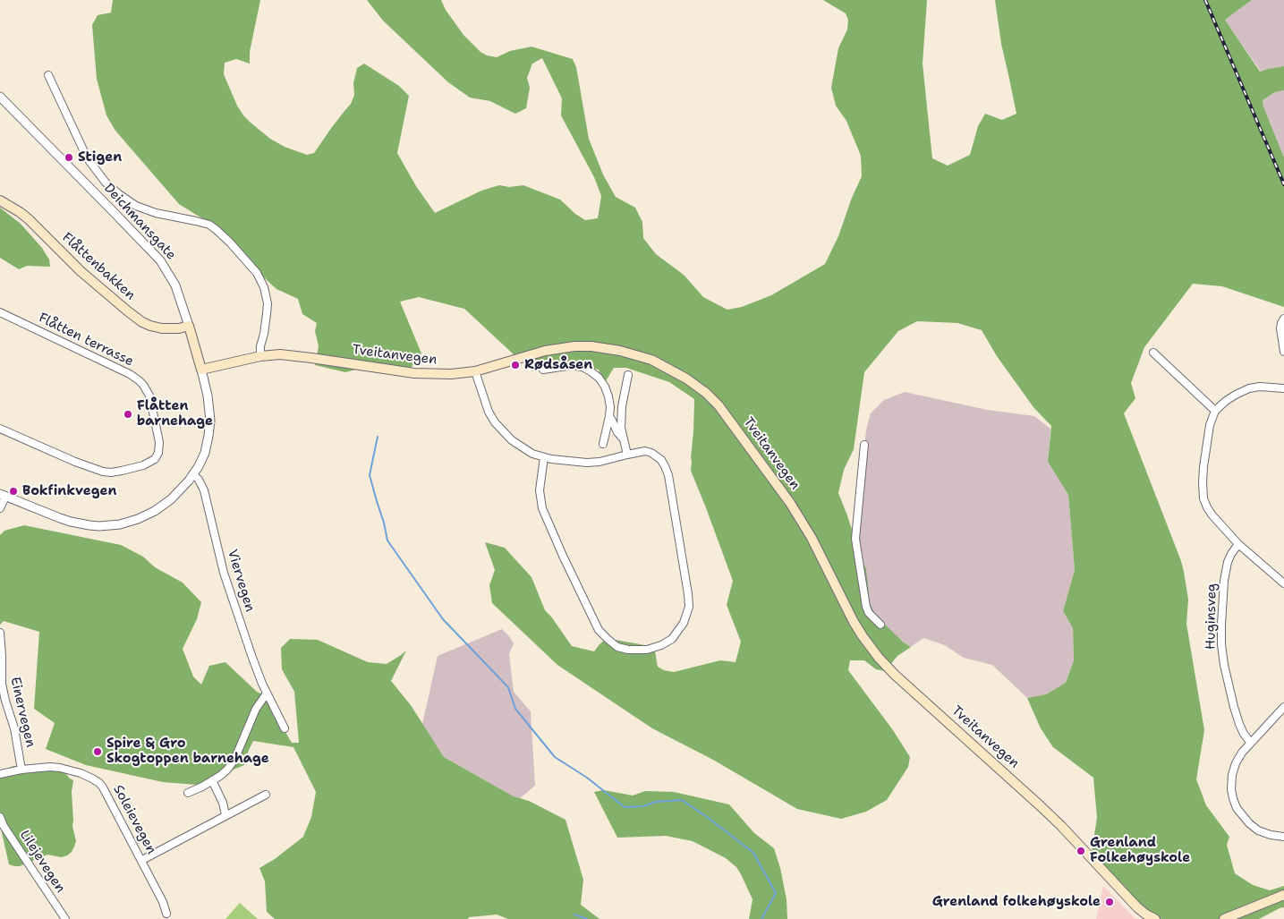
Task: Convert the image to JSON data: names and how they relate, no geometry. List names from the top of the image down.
{
  "streets": {
    "main road": ["Deichmansgate", "Flåttenbakken", "Tveitanvegen"],
    "street": [
      "Flåtten terrasse",
      "Viervegen",
      "Huginsveg",
      "Einervegen",
      "Soleievegen",
      "Lilejevegen"
    ]
  },
  "crossings": [
    ["Deichmansgate", "Flåttenbakken"],
    ["Deichmansgate", "Tveitanvegen"],
    ["Einervegen", "Soleievegen"]
  ],
  "places": [
    "Stigen",
    "Rødsåsen",
    "Flåtten barnehage",
    "Bokfinkvegen",
    "Spire & Gro Skogtoppen barnehage",
    "Grenland Folkehøyskole",
    "Grenland folkehøyskole"
  ]
}
